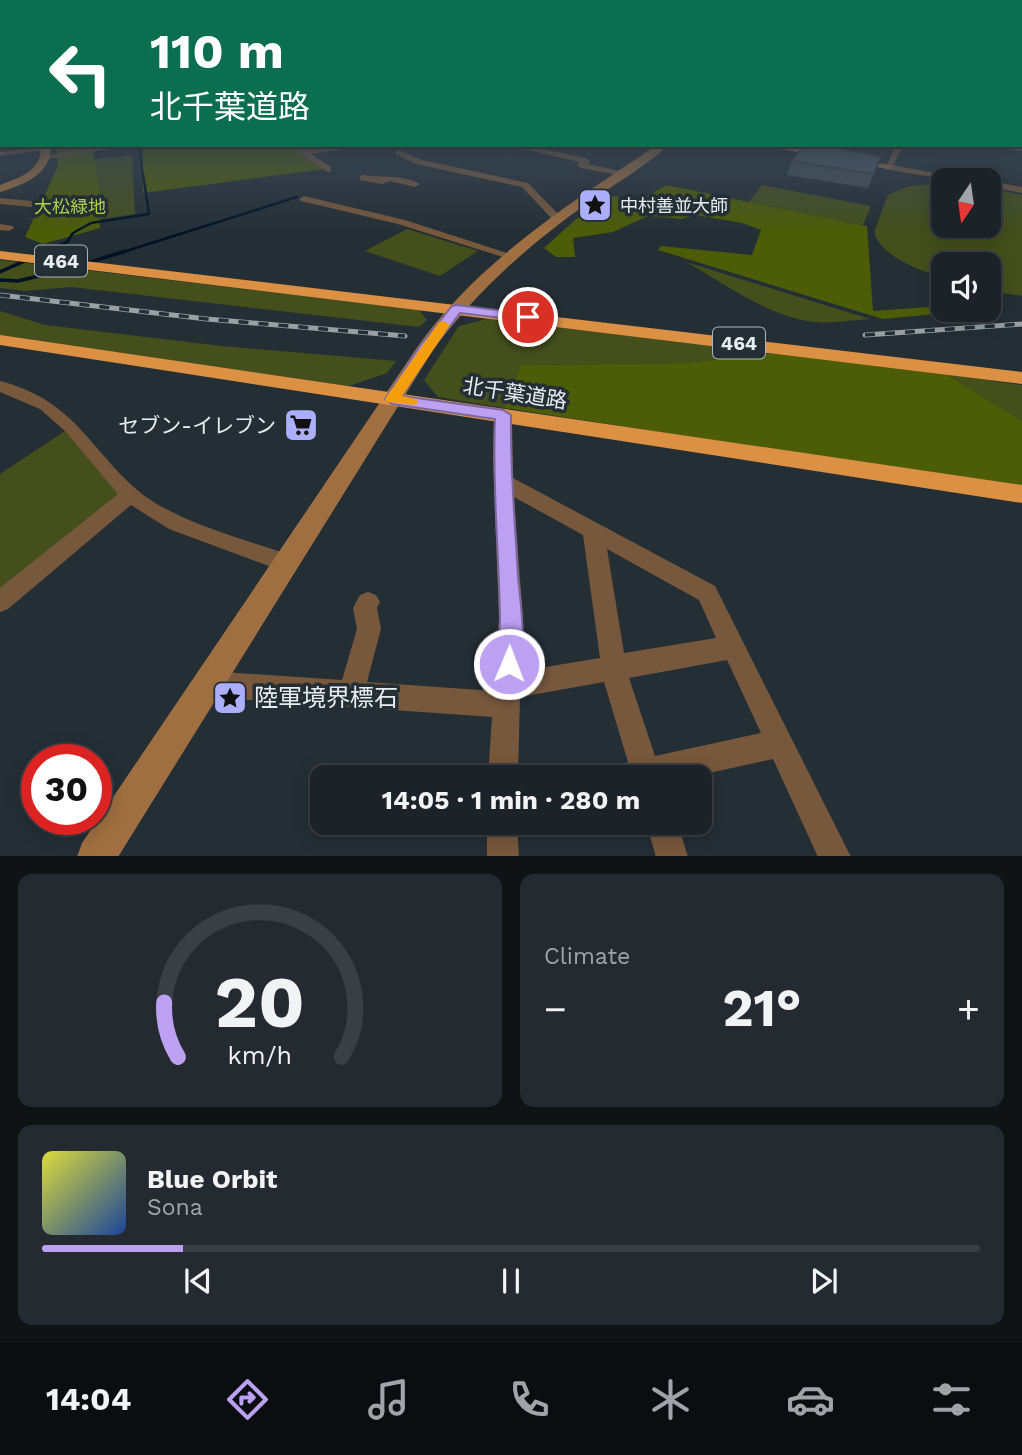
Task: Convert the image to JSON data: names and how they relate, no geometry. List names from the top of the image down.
{
  "streets": {
    "highway": ["464", "北千葉道路"]
  },
  "parks": ["大松緑地"],
  "places": {
    "place": ["中村善並大師", "陸軍境界標石"],
    "supermarket": ["セブン-イレブン"]
  },
  "north": "bottom",
  "page": {
    "turn": ["110 m", "北千葉道路"],
    "limit": "30",
    "trip": "14:05 · 1 min · 280 m",
    "tile": "Climate",
    "heat": ["−", "21°", "+"],
    "song": ["Blue Orbit", "Sona"],
    "tabs": "14:04",
    "gauge": ["20", "km/h"]
  }
}
